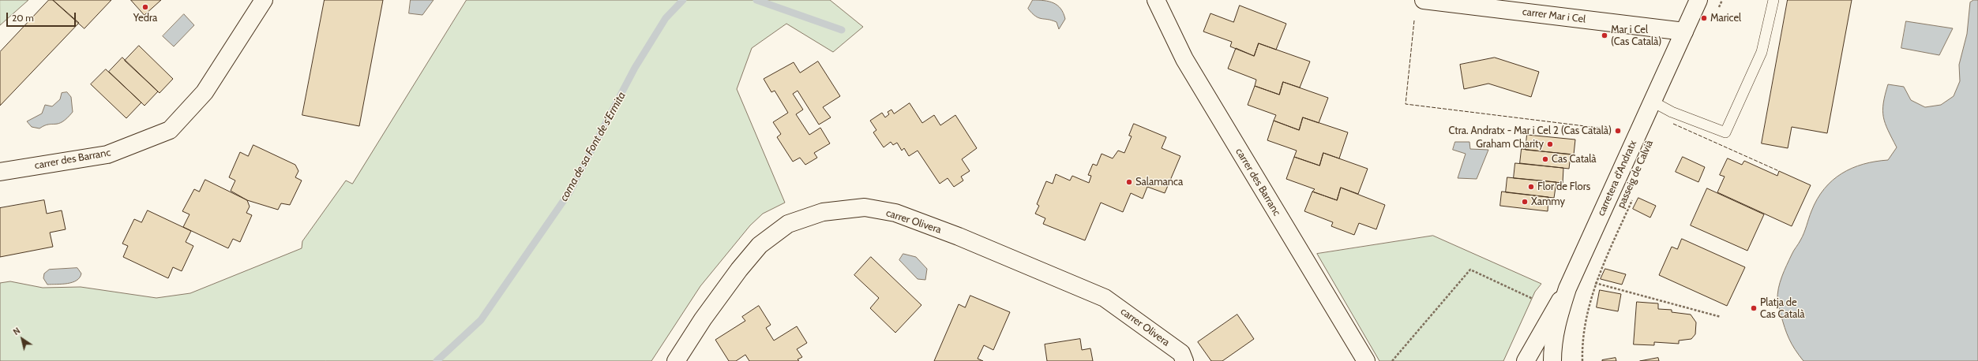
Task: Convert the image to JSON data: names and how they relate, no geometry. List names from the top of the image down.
{
  "streets": {
    "street": [
      "carrer Mar i Cel",
      "carrer des Barranc",
      "carretera d'Andratx",
      "carrer Olivera"
    ],
    "path": ["passeig de Calvià"]
  },
  "crossings": [
    ["carrer Mar i Cel", "carretera d'Andratx"]
  ],
  "water": ["coma de sa Font de s'Ermita"],
  "places": [
    "Yedra",
    "Maricel",
    "Mar i Cel (Cas Català)",
    "Ctra. Andratx - Mar i Cel 2 (Cas Català)",
    "Graham Charity",
    "Cas Català",
    "Salamanca",
    "Flor de Flors",
    "Xammy",
    "Platja de Cas Català"
  ],
  "scale_bar": "20 m",
  "north": "top left"
}
